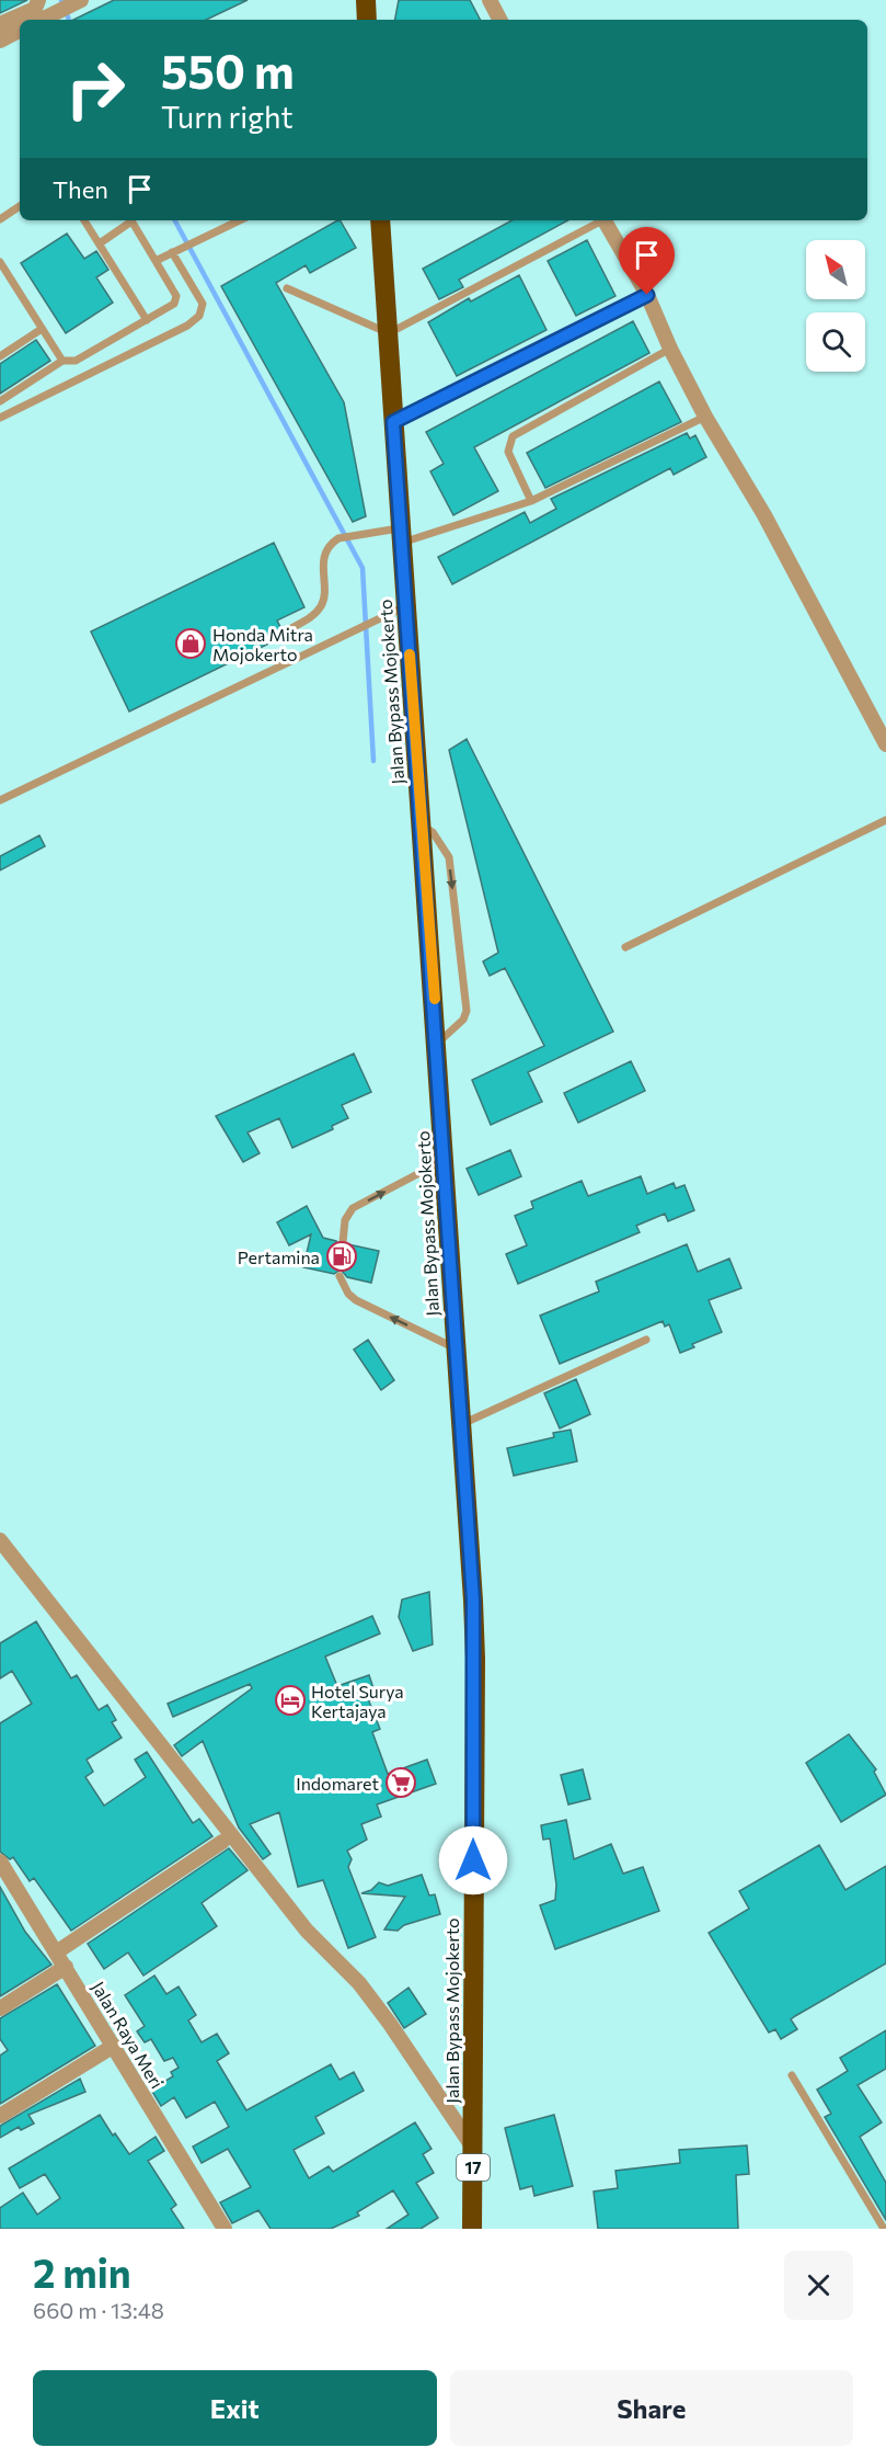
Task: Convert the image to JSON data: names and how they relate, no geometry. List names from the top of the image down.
{
  "streets": {
    "highway": ["Jalan Bypass Mojokerto", "17"],
    "street": ["Jalan Raya Meri"]
  },
  "places": {
    "shop": ["Honda Mitra Mojokerto"],
    "fuel station": ["Pertamina"],
    "hotel": ["Hotel Surya Kertajaya"],
    "supermarket": ["Indomaret"]
  },
  "north": "top left",
  "page": {
    "turn": ["550 m", "Turn right"],
    "then": "Then",
    "heading": ["2 min", "660 m · 13:48"],
    "buttons": ["Exit", "Share"]
  }
}
